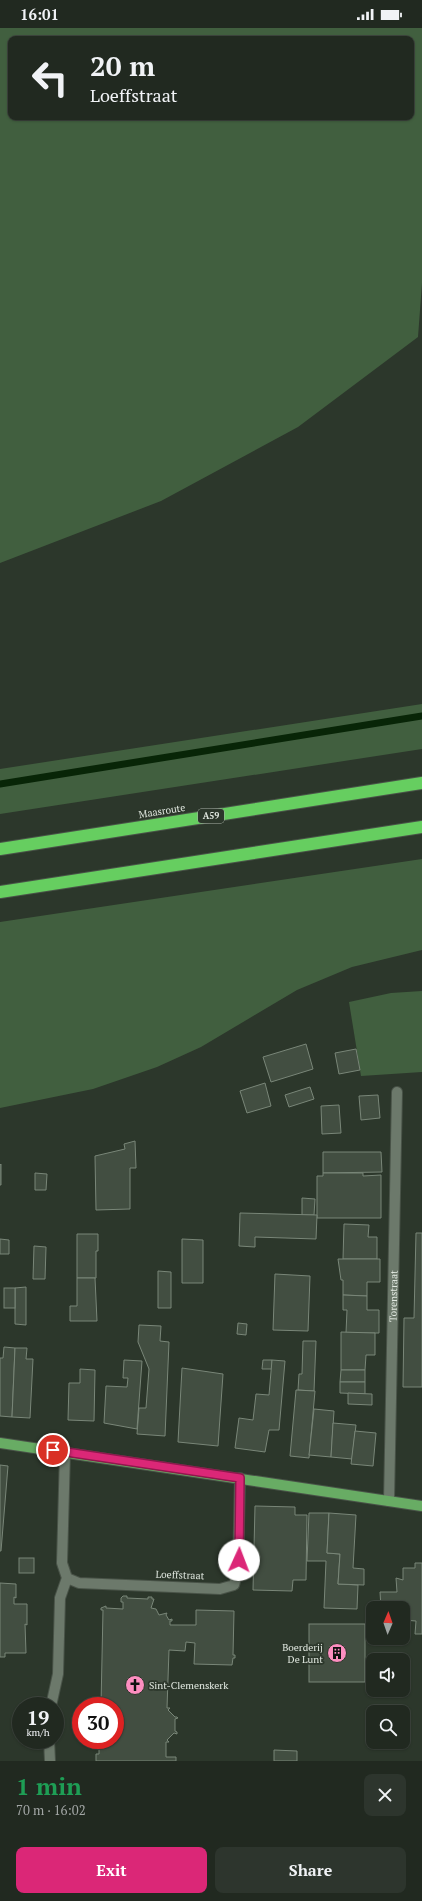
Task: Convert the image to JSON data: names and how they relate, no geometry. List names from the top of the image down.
{
  "streets": {
    "highway": ["Maasroute", "A59"],
    "street": ["Torenstraat", "Loeffstraat"]
  },
  "places": {
    "building": ["Boerderij De Lunt"],
    "church": ["Sint-Clemenskerk"]
  },
  "north": "top",
  "page": {
    "status": "16:01",
    "turn": ["20 m", "Loeffstraat"],
    "speed": "19 km/h",
    "limit": "30",
    "heading": ["1 min", "70 m · 16:02"],
    "buttons": ["Exit", "Share"]
  }
}
